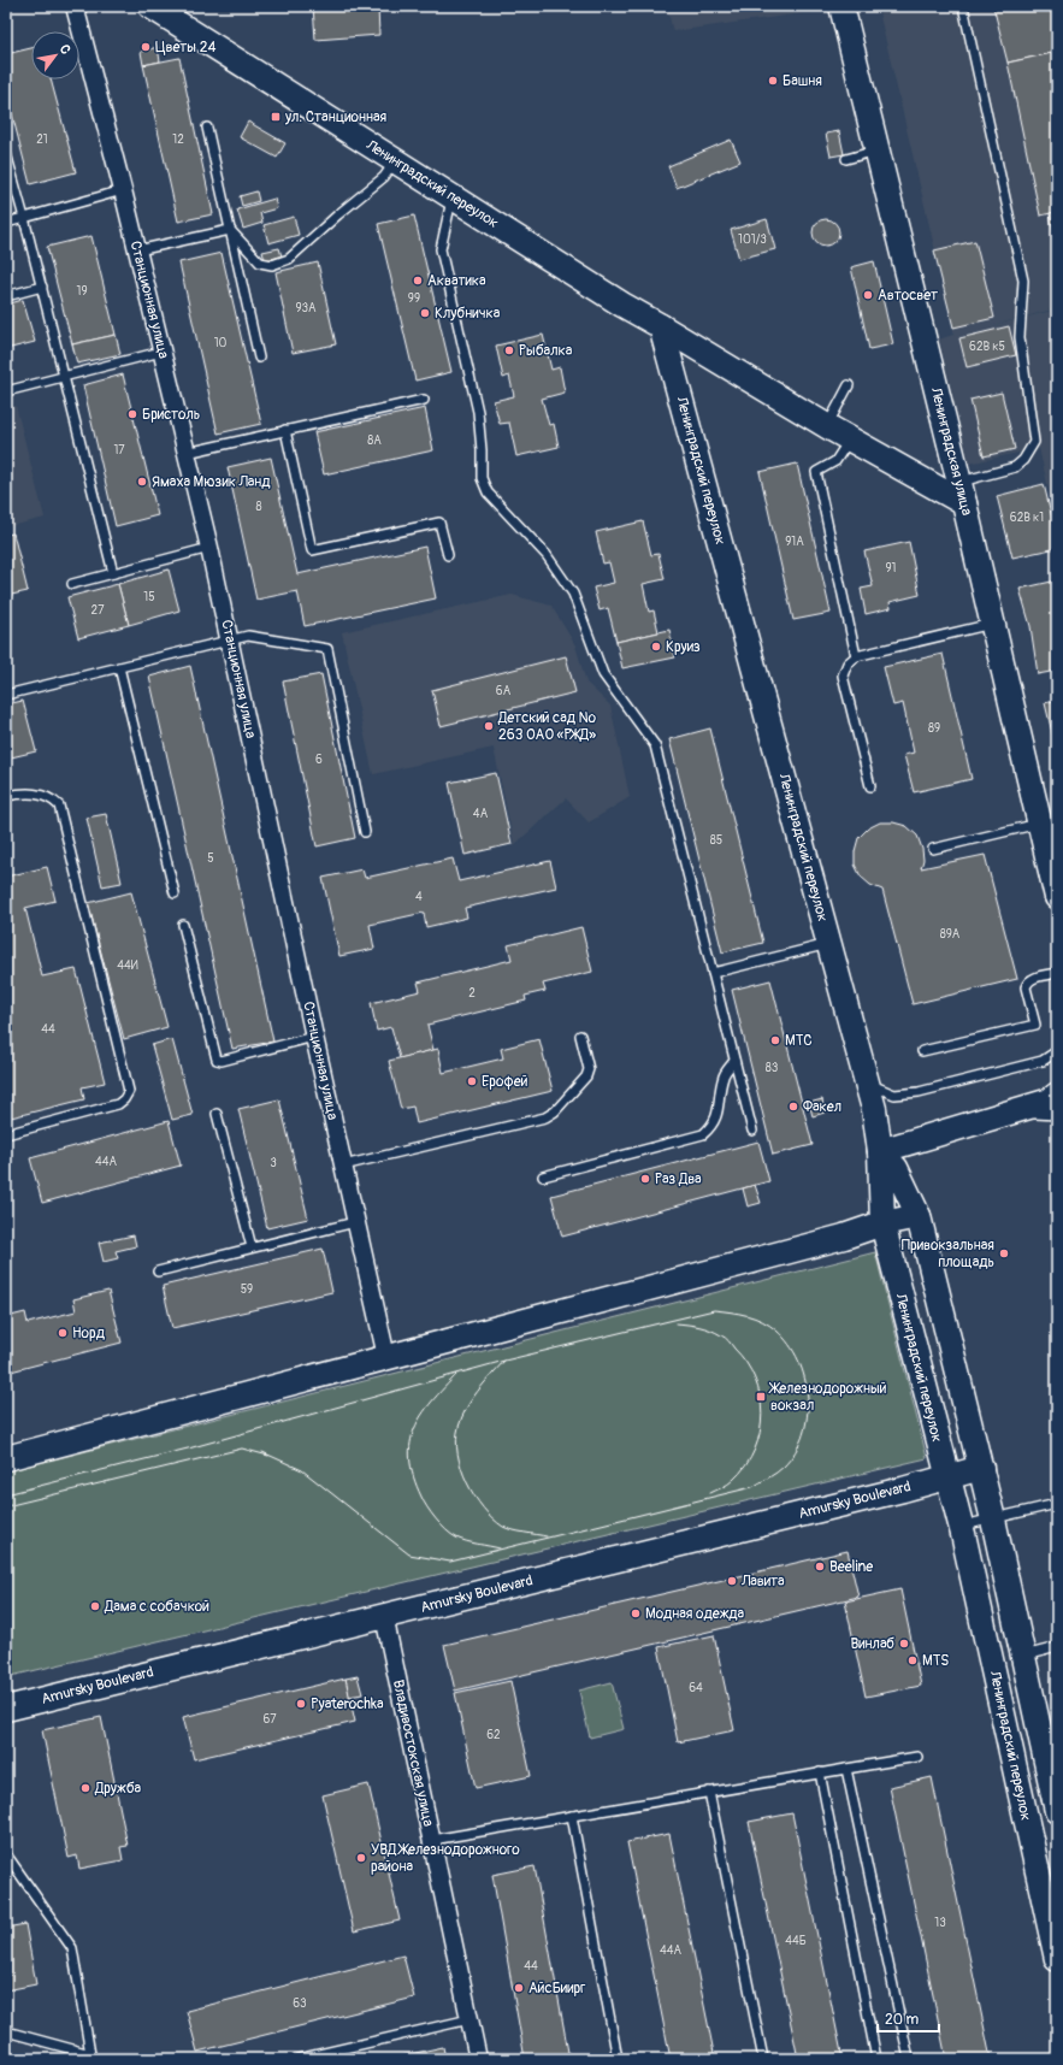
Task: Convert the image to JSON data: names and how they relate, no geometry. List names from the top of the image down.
{
  "streets": {
    "street": [
      "Ленинградский переулок",
      "Станционная улица",
      "Ленинградская улица",
      "Amursky Boulevard",
      "Владивостокская улица"
    ]
  },
  "crossings": [
    ["Ленинградский переулок", "Amursky Boulevard"],
    ["Amursky Boulevard", "Владивостокская улица"]
  ],
  "places": {
    "other": [
      "Цветы 24",
      "Башня",
      "Акватика",
      "Автосвет",
      "Клубничка",
      "Рыбалка",
      "Бристоль",
      "Ямаха Мюзик Ланд",
      "Круиз",
      "Детский сад № 263 ОАО «РЖД»",
      "МТС",
      "Ерофей",
      "Факел",
      "Раз Два",
      "Привокзальная площадь",
      "Норд",
      "Beeline",
      "Лавита",
      "Дама с собачкой",
      "Модная одежда",
      "Винлаб",
      "MTS",
      "Pyaterochka",
      "Дружба",
      "УВД Железнодорожного района",
      "АйсБиирг"
    ],
    "transit": ["ул. Станционная", "Железнодорожный вокзал"]
  },
  "house_numbers": [
    "21",
    "12",
    "101/3",
    "19",
    "99",
    "93А",
    "10",
    "62В к5",
    "8А",
    "17",
    "8",
    "62В к1",
    "91А",
    "91",
    "15",
    "27",
    "6А",
    "89",
    "6",
    "4А",
    "85",
    "5",
    "4",
    "89А",
    "44И",
    "2",
    "44",
    "83",
    "44А",
    "3",
    "59",
    "64",
    "67",
    "62",
    "13",
    "44Б",
    "44А",
    "44",
    "63"
  ],
  "scale_bar": "20 m",
  "north": "top right"
}
